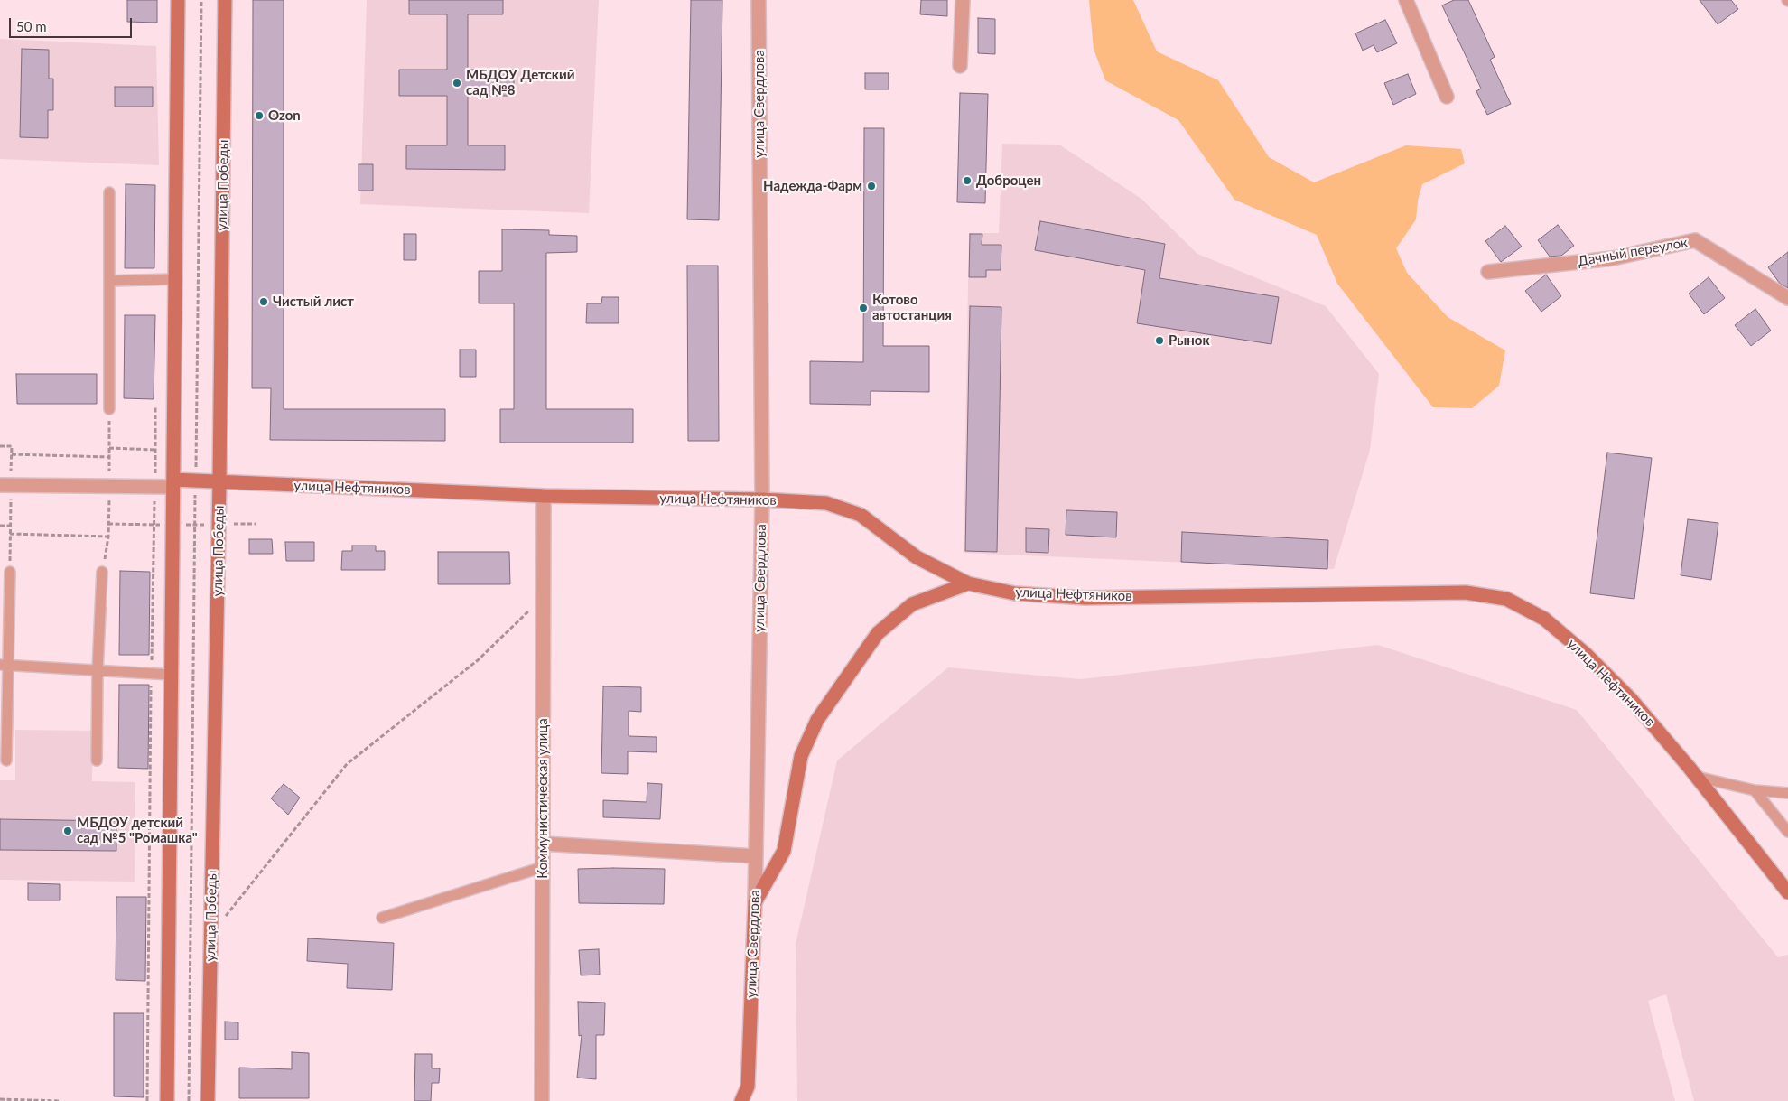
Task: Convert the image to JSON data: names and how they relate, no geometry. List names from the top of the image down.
{
  "streets": {
    "street": [
      "улица Свердлова",
      "улица Победы",
      "Дачный переулок",
      "улица Нефтяников",
      "Коммунистическая улица"
    ]
  },
  "crossings": [
    ["улица Свердлова", "улица Нефтяников"],
    ["улица Победы", "улица Нефтяников"],
    ["улица Нефтяников", "Коммунистическая улица"]
  ],
  "places": [
    "МБДОУ Детский сад №8",
    "Ozon",
    "Доброцен",
    "Надежда-Фарм",
    "Чистый лист",
    "Котово автостанция",
    "Рынок",
    "МБДОУ детский сад №5 \"Ромашка\""
  ],
  "scale_bar": "50 m"
}
